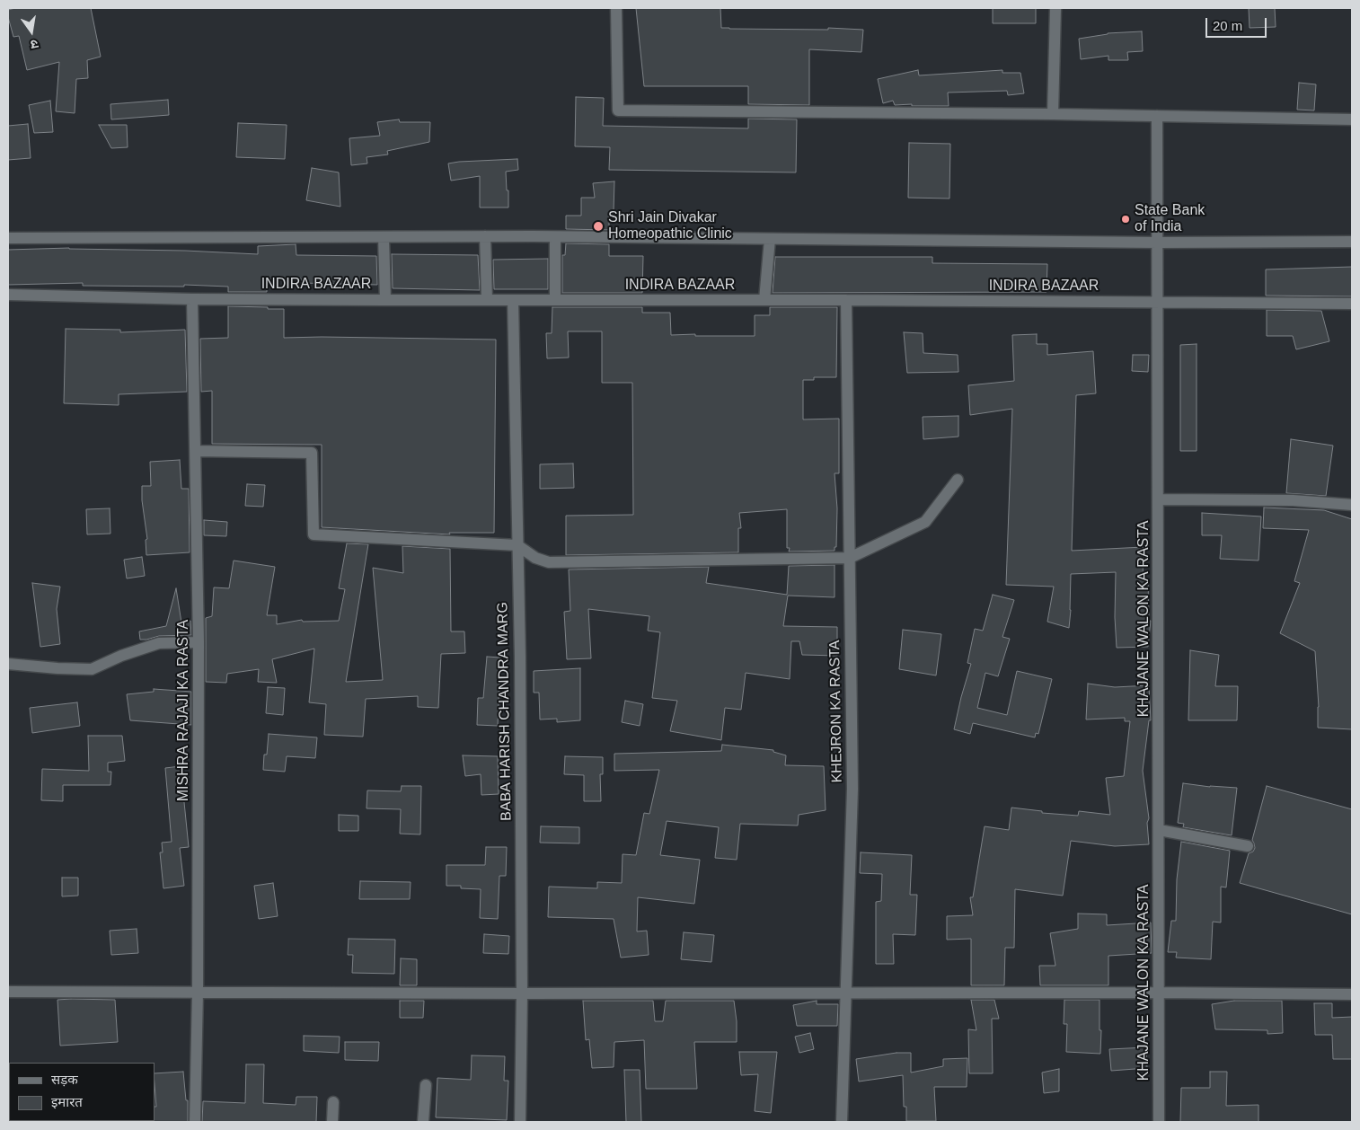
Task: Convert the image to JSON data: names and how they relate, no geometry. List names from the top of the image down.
{
  "streets": {
    "street": [
      "INDIRA BAZAAR",
      "KHAJANE WALON KA RASTA",
      "MISHRA RAJAJI KA RASTA",
      "BABA HARISH CHANDRA MARG",
      "KHEJRON KA RASTA"
    ]
  },
  "crossings": [
    ["INDIRA BAZAAR", "KHAJANE WALON KA RASTA"],
    ["INDIRA BAZAAR", "MISHRA RAJAJI KA RASTA"],
    ["INDIRA BAZAAR", "BABA HARISH CHANDRA MARG"],
    ["INDIRA BAZAAR", "KHEJRON KA RASTA"]
  ],
  "places": ["State Bank of India", "Shri Jain Divakar Homeopathic Clinic"],
  "legend": ["सड़क", "इमारत"],
  "scale_bar": "20 m",
  "north": "bottom"
}
